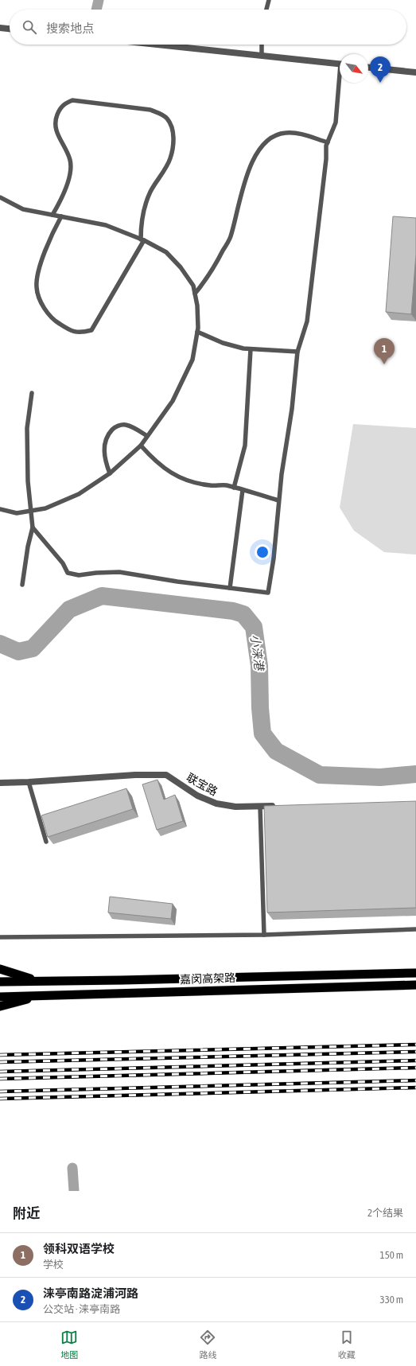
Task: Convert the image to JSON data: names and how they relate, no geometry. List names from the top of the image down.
{
  "streets": {
    "highway": ["嘉闵高架路"],
    "street": ["联宝路"]
  },
  "water": ["小涞港"],
  "north": "bottom right",
  "page": {
    "search": "搜索地点",
    "pins": ["2", "1"],
    "heading": ["附近", "2个结果"],
    "list": [
      {
        "mark": "1",
        "name": "领科双语学校",
        "note": "学校",
        "value": "150 m"
      },
      {
        "mark": "2",
        "name": "涞亭南路淀浦河路",
        "note": "公交站 · 涞亭南路",
        "value": "330 m"
      }
    ],
    "nav": ["地图", "路线", "收藏"]
  }
}
